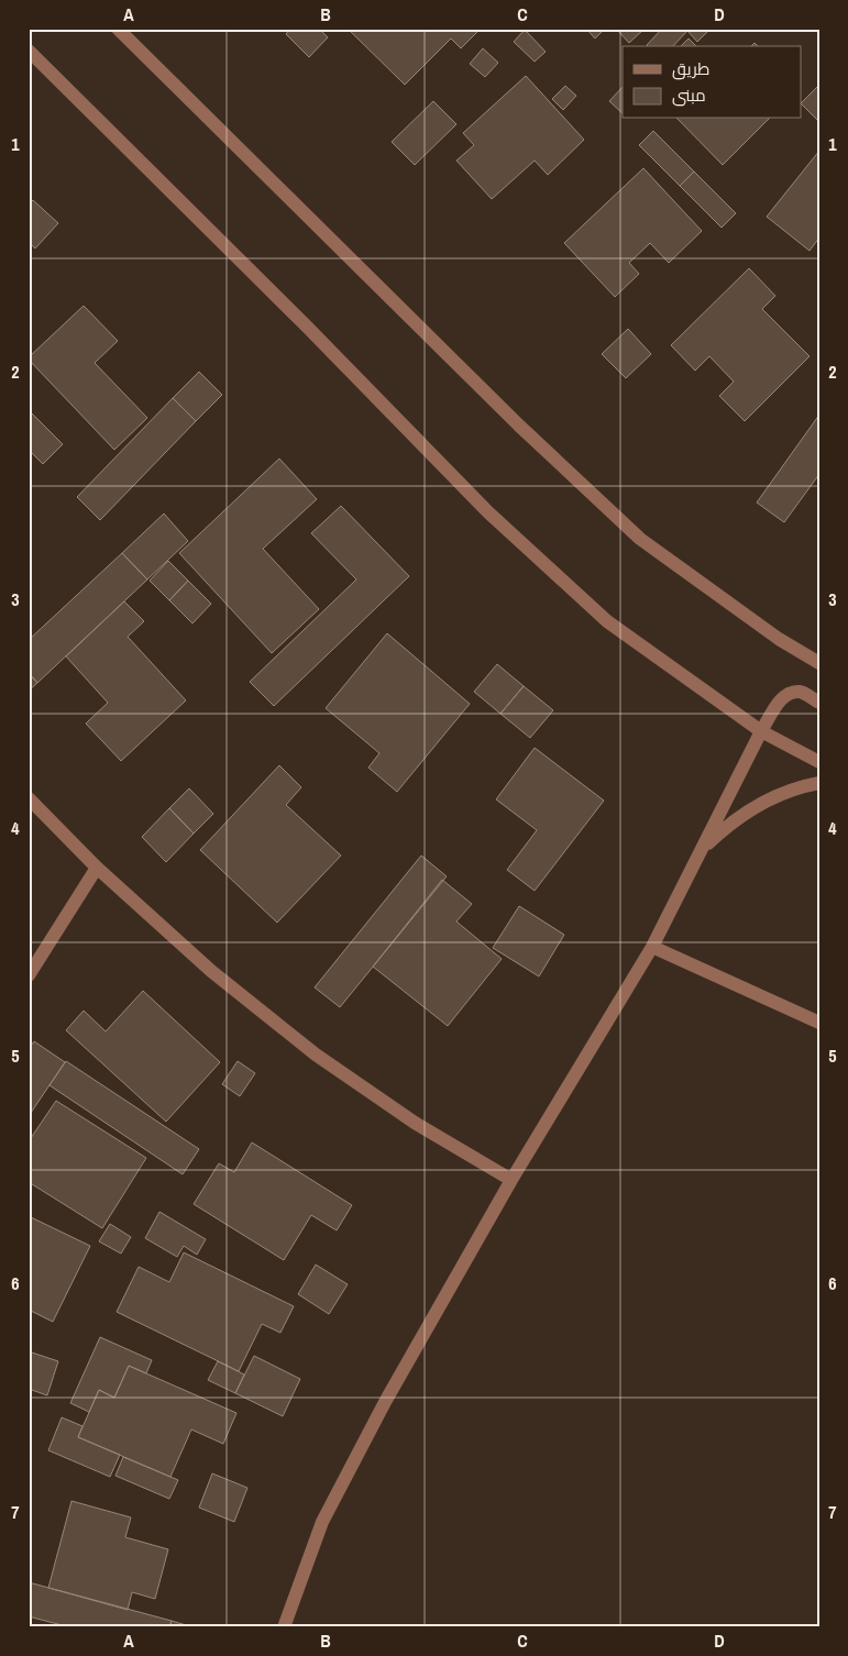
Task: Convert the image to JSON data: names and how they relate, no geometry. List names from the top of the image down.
{
  "legend": ["طريق", "مبنى"],
  "grid": {
    "columns": [
      "A",
      "B",
      "C",
      "D"
    ],
    "rows": [
      "1",
      "2",
      "3",
      "4",
      "5",
      "6",
      "7"
    ]
  }
}
